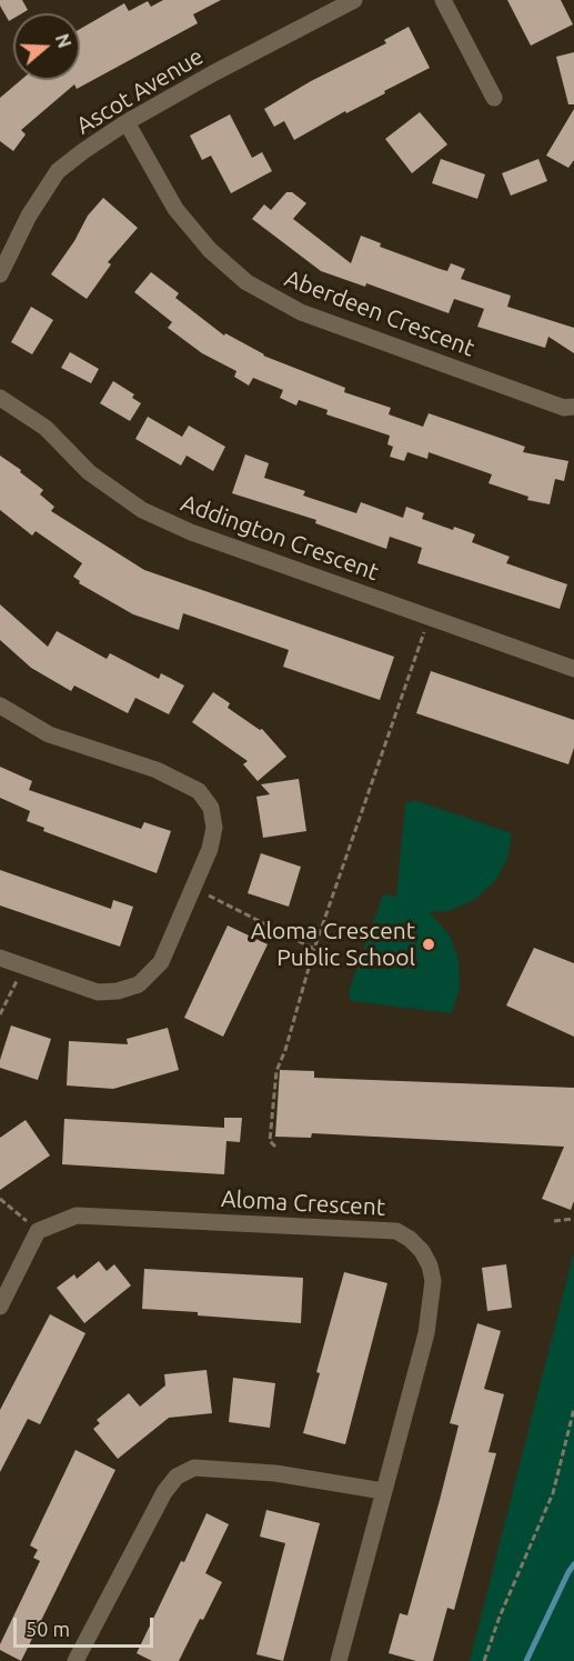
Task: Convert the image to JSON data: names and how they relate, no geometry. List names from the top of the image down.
{
  "streets": {
    "street": [
      "Ascot Avenue",
      "Aberdeen Crescent",
      "Addington Crescent",
      "Aloma Crescent"
    ]
  },
  "crossings": [
    ["Ascot Avenue", "Aberdeen Crescent"]
  ],
  "places": ["Aloma Crescent Public School"],
  "scale_bar": "50 m",
  "north": "right"
}
